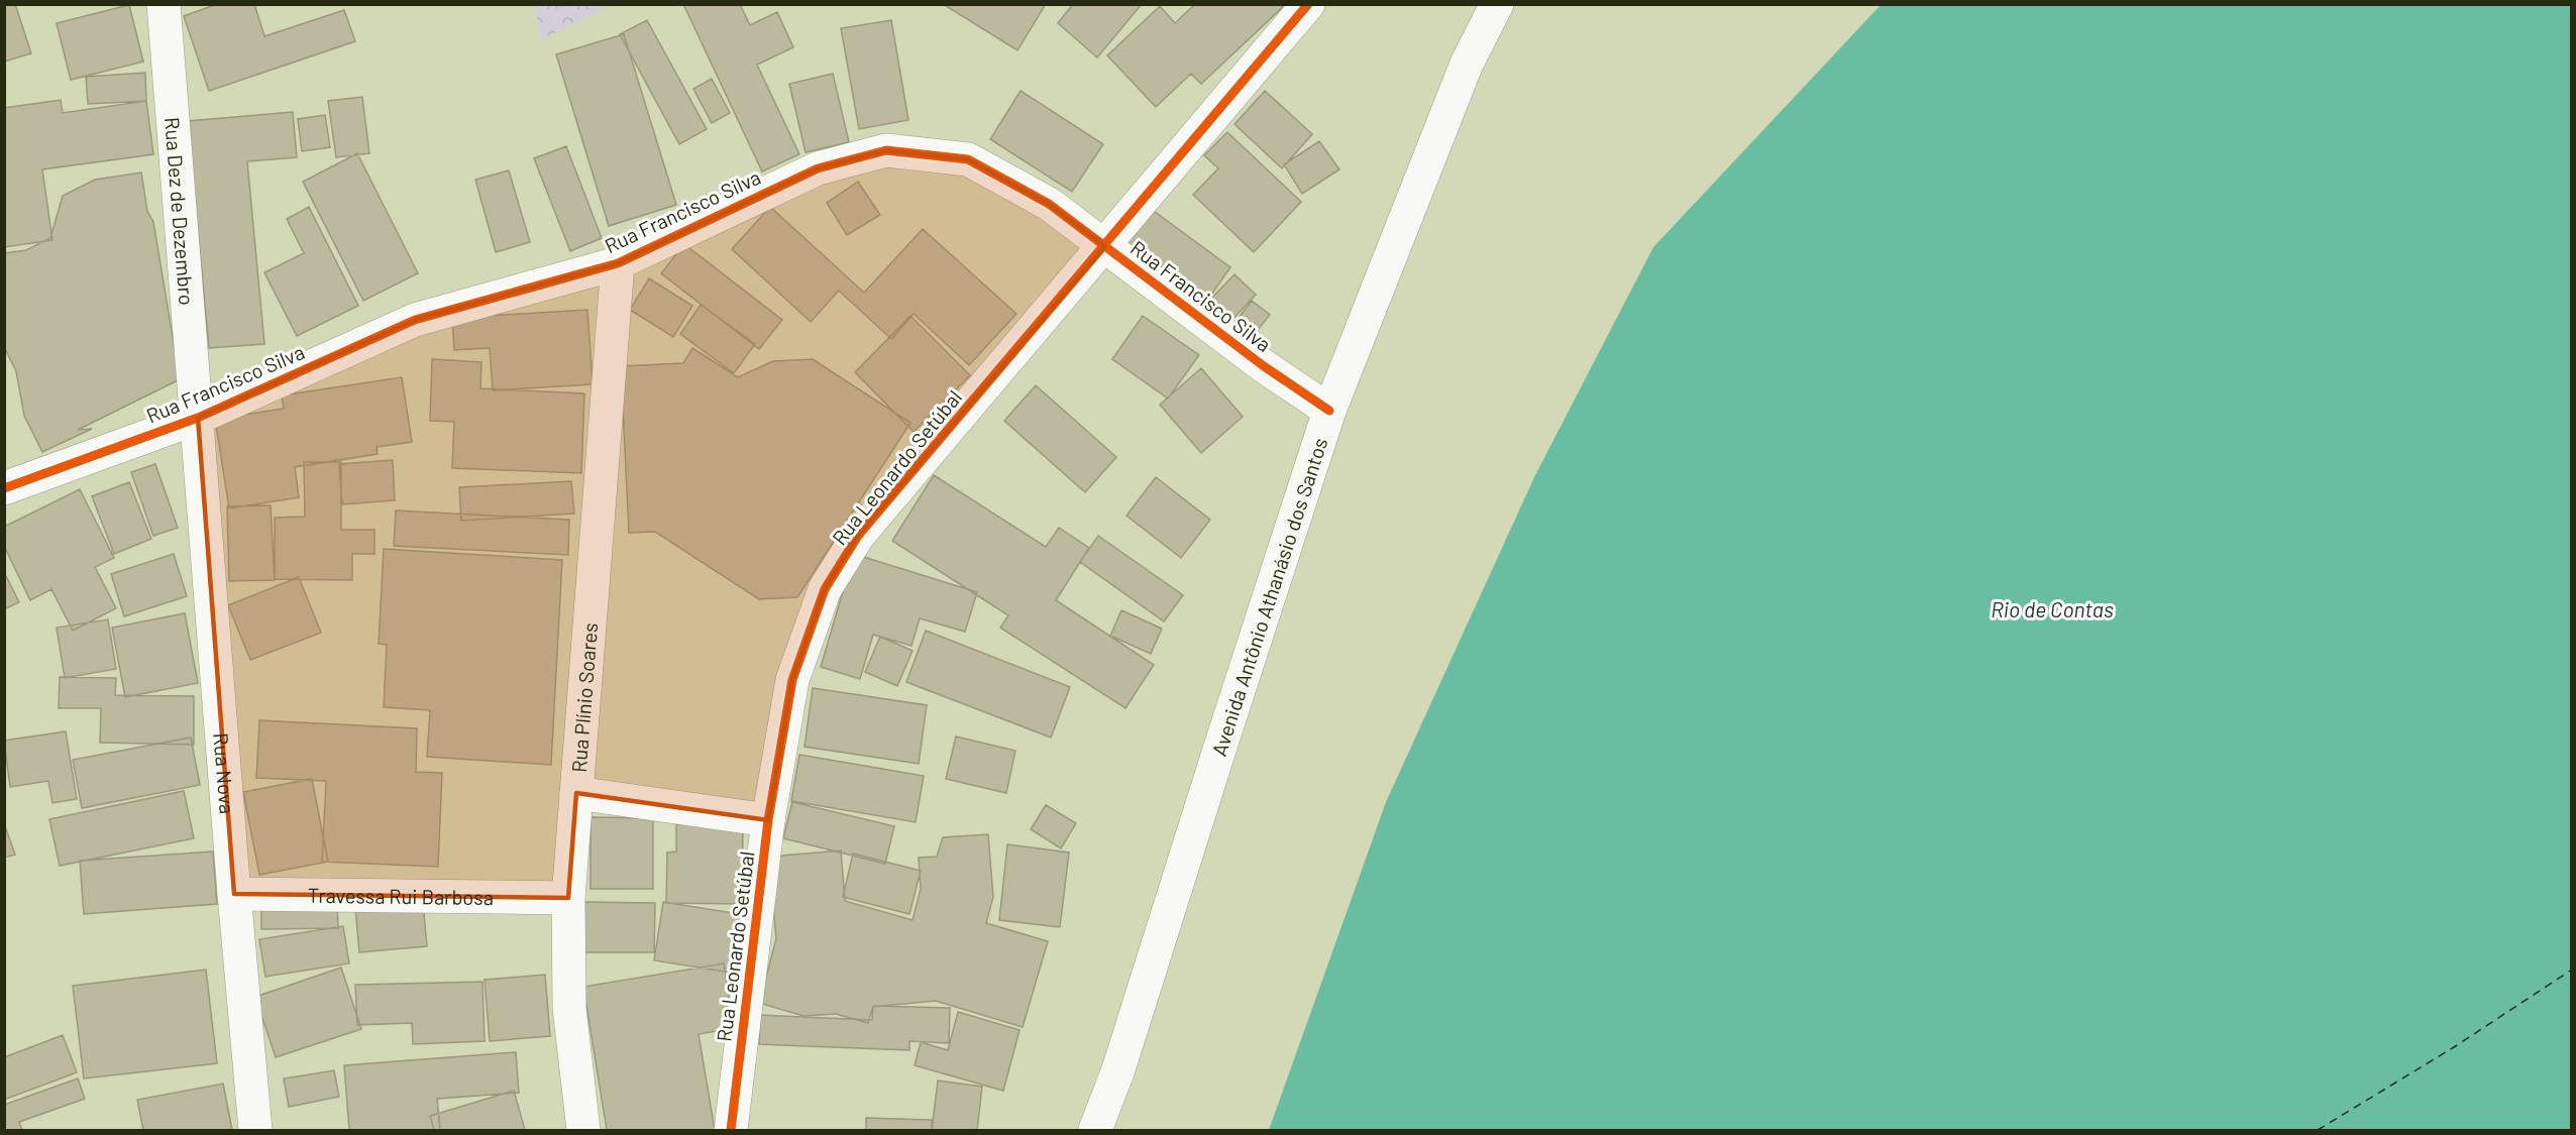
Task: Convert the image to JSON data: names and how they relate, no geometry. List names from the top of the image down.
{
  "streets": {
    "street": [
      "Rua Dez de Dezembro",
      "Rua Francisco Silva",
      "Rua Leonardo Setúbal",
      "Avenida Antônio Athanásio dos Santos",
      "Rua Plínio Soares",
      "Rua Nova",
      "Travessa Rui Barbosa"
    ]
  },
  "crossings": [
    ["Rua Dez de Dezembro", "Rua Francisco Silva"],
    ["Rua Dez de Dezembro", "Rua Nova"],
    ["Rua Francisco Silva", "Rua Leonardo Setúbal"],
    ["Rua Francisco Silva", "Avenida Antônio Athanásio dos Santos"],
    ["Rua Francisco Silva", "Rua Plínio Soares"],
    ["Rua Francisco Silva", "Rua Nova"],
    ["Rua Plínio Soares", "Travessa Rui Barbosa"],
    ["Rua Nova", "Travessa Rui Barbosa"]
  ],
  "water": ["Rio de Contas"]
}
